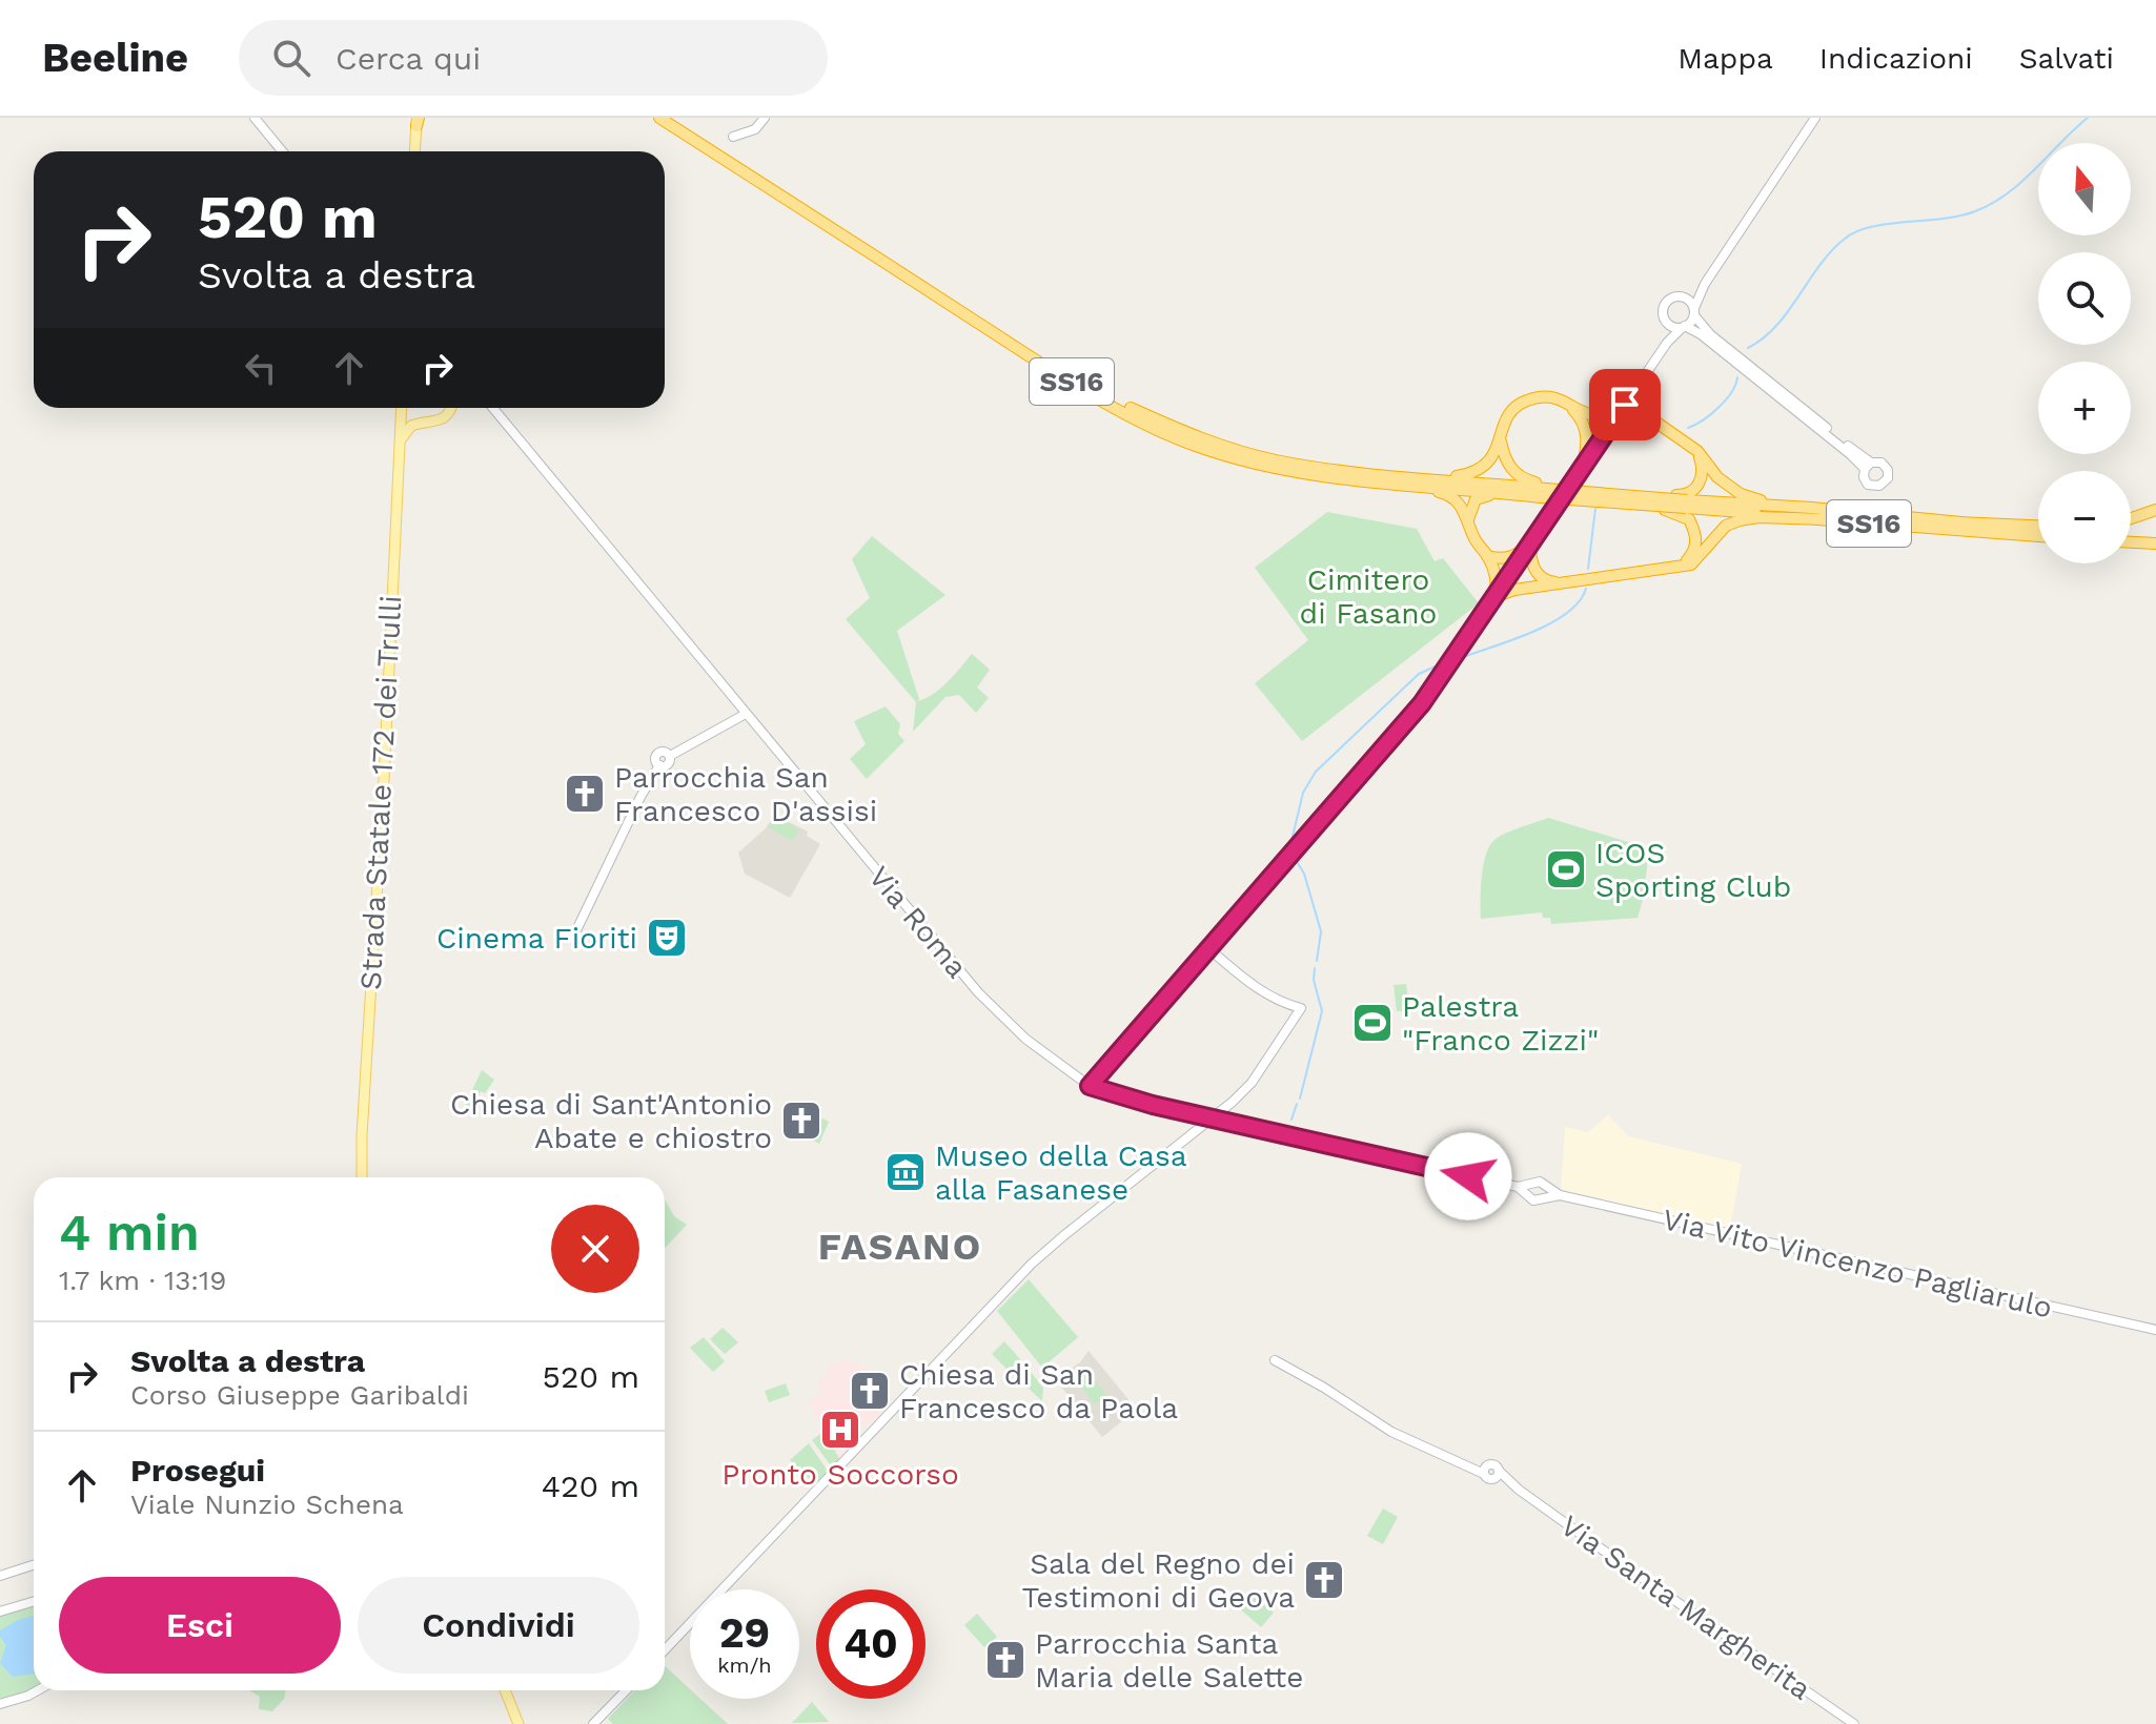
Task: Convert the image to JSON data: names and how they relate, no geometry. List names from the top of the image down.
{
  "streets": {
    "highway": ["SS16"],
    "main road": ["Strada Statale 172 dei Trulli"],
    "street": ["Via Roma", "Via Vito Vincenzo Pagliarulo", "Via Santa Margherita"]
  },
  "districts": ["FASANO"],
  "parks": ["Cimitero di Fasano"],
  "places": {
    "church": [
      "Parrocchia San Francesco D'assisi",
      "Chiesa di Sant'Antonio Abate e chiostro",
      "Chiesa di San Francesco da Paola",
      "Sala del Regno dei Testimoni di Geova",
      "Parrocchia Santa Maria delle Salette"
    ],
    "sports": ["ICOS Sporting Club", "Palestra \"Franco Zizzi\""],
    "theatre": ["Cinema Fioriti"],
    "museum": ["Museo della Casa alla Fasanese"],
    "hospital": ["Pronto Soccorso"]
  },
  "north": "top",
  "page": {
    "header": "Beeline",
    "search": "Cerca qui",
    "nav": ["Mappa", "Indicazioni", "Salvati"],
    "map_buttons": ["+", "−"],
    "turn": ["520 m", "Svolta a destra"],
    "heading": ["4 min", "1.7 km · 13:19"],
    "list": [
      {
        "name": "Svolta a destra",
        "note": "Corso Giuseppe Garibaldi",
        "value": "520 m"
      },
      {
        "name": "Prosegui",
        "note": "Viale Nunzio Schena",
        "value": "420 m"
      }
    ],
    "buttons": ["Esci", "Condividi"],
    "speed": "29 km/h",
    "limit": "40"
  }
}
